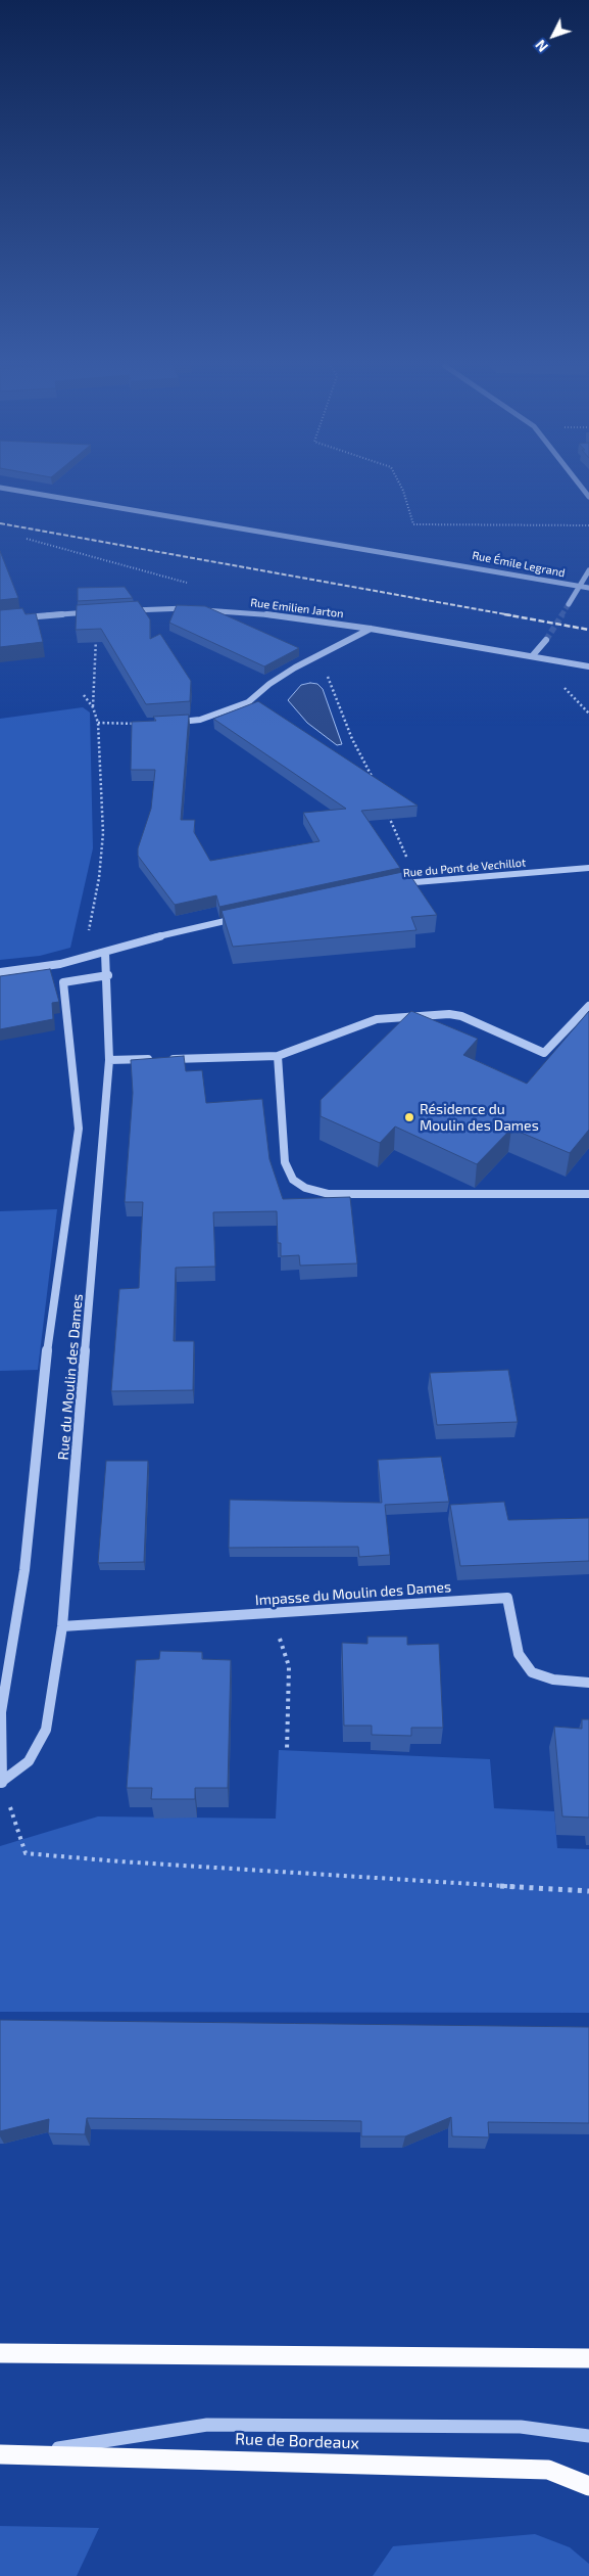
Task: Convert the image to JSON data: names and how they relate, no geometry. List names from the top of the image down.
{
  "streets": {
    "main road": ["Rue de Bordeaux"],
    "street": [
      "Rue Émile Legrand",
      "Rue Emilien Jarton",
      "Rue du Pont de Vechillot",
      "Rue du Moulin des Dames",
      "Impasse du Moulin des Dames"
    ]
  },
  "crossings": [
    ["Rue du Moulin des Dames", "Impasse du Moulin des Dames"]
  ],
  "places": ["Résidence du Moulin des Dames"],
  "north": "bottom left"
}
